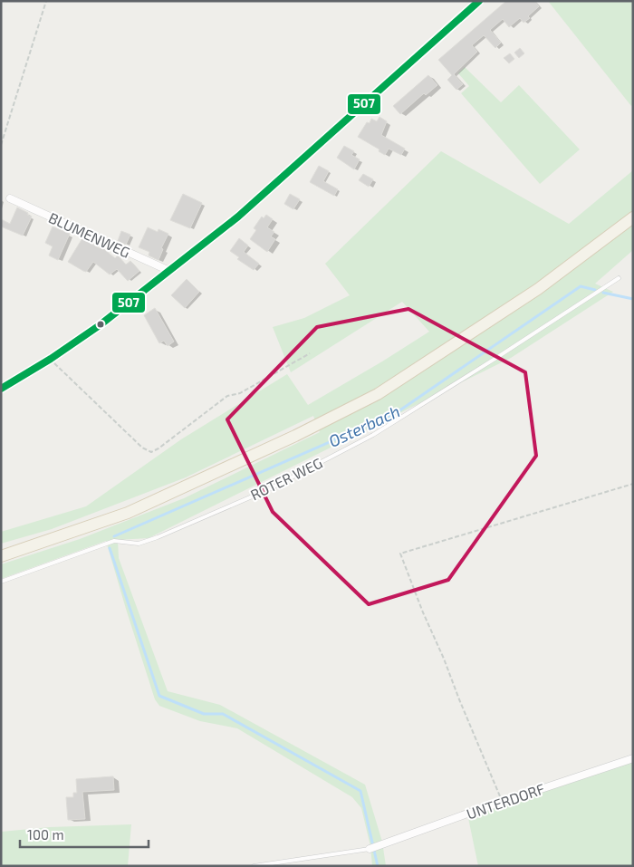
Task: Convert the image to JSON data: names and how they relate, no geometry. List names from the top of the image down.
{
  "streets": {
    "street": ["BLUMENWEG", "UNTERDORF"],
    "lane": ["ROTER WEG"]
  },
  "water": ["Osterbach"],
  "lines": ["transit line 507"],
  "scale_bar": "100 m"
}
